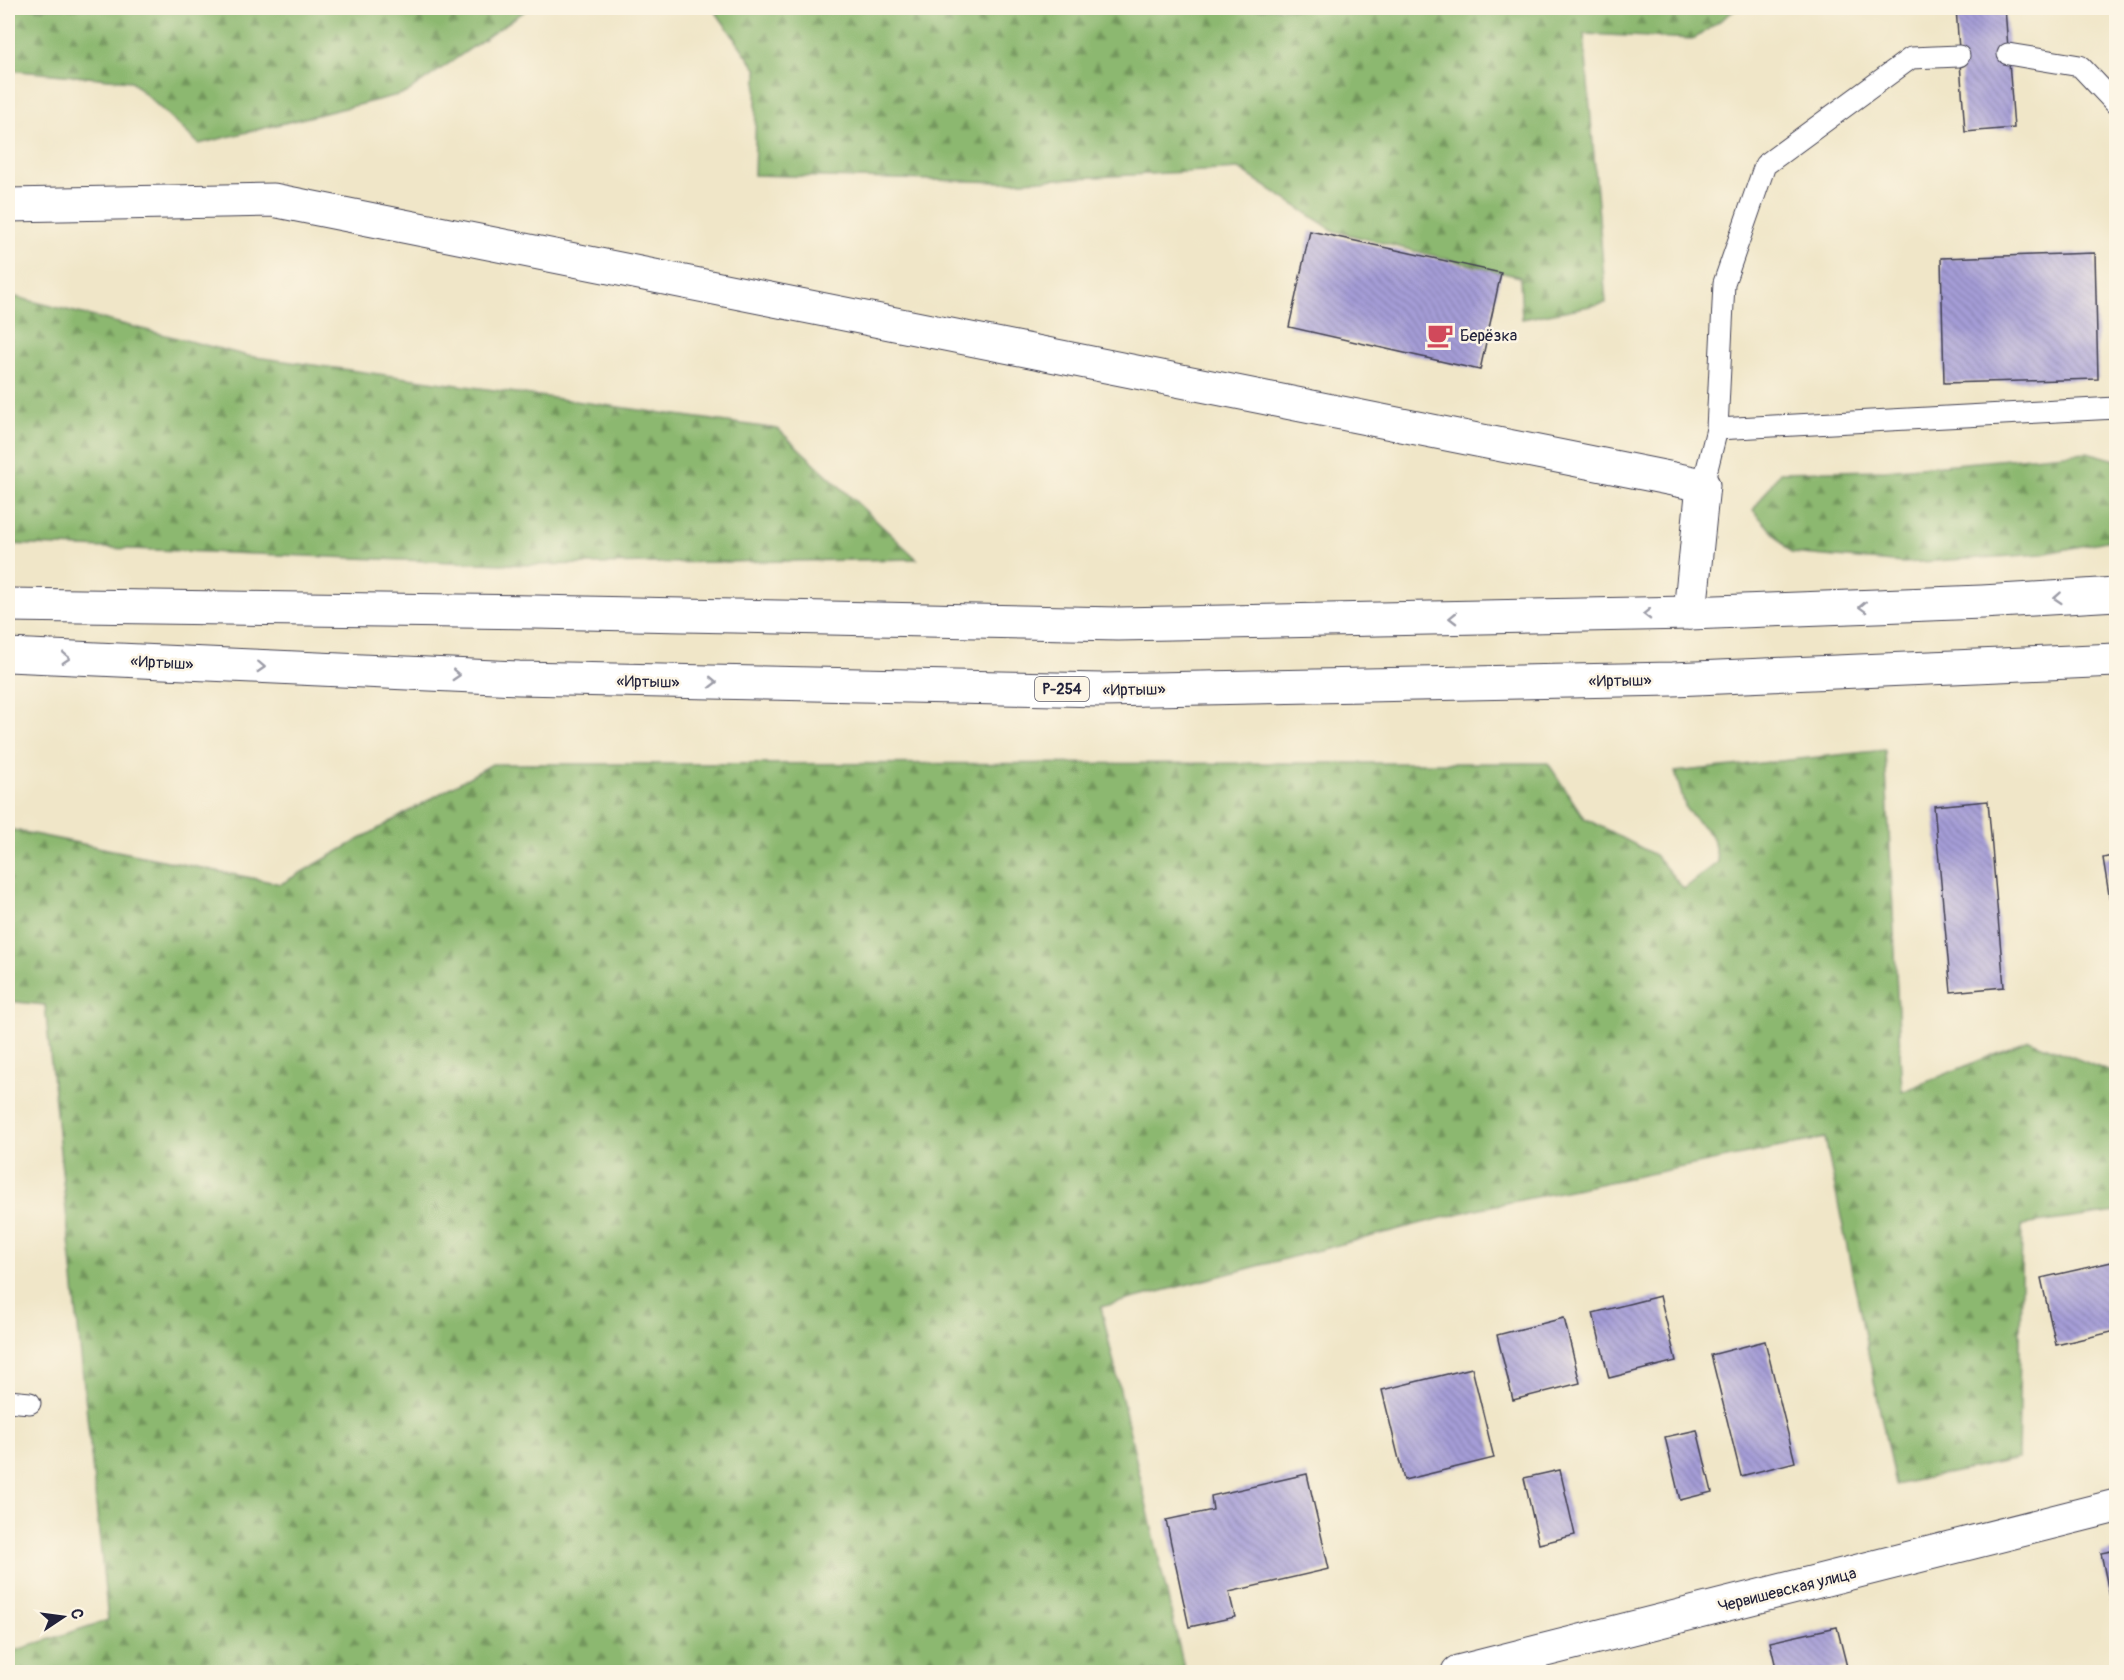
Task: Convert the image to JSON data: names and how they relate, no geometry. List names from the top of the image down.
{
  "streets": {
    "main road": ["«Иртыш»", "Р-254", "Червишевская улица"]
  },
  "places": {
    "cafe": ["Берёзка"]
  },
  "north": "right"
}
